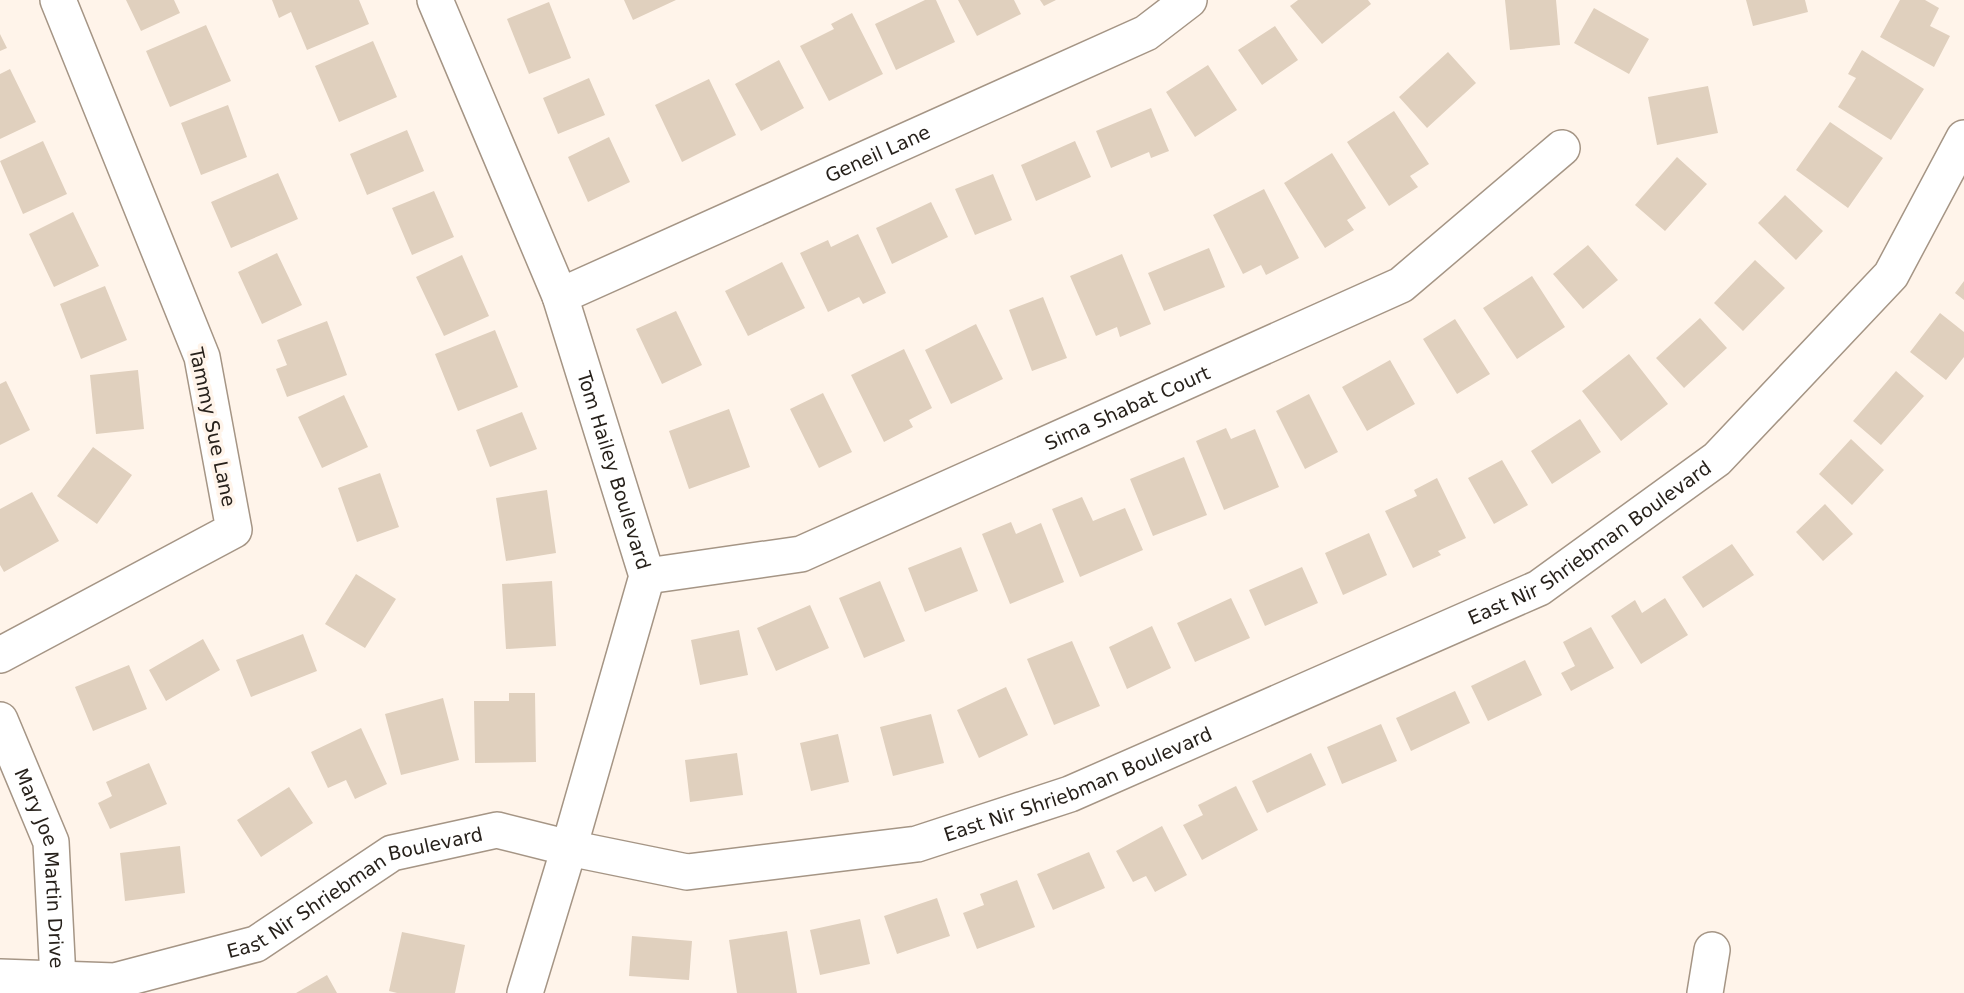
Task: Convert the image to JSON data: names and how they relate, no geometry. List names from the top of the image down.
{
  "streets": {
    "street": [
      "Geneil Lane",
      "Sima Shabat Court",
      "Tammy Sue Lane",
      "Tom Hailey Boulevard",
      "East Nir Shriebman Boulevard",
      "Mary Joe Martin Drive"
    ]
  },
  "crossings": [
    ["Geneil Lane", "Tom Hailey Boulevard"],
    ["Sima Shabat Court", "Tom Hailey Boulevard"],
    ["Tom Hailey Boulevard", "East Nir Shriebman Boulevard"],
    ["East Nir Shriebman Boulevard", "Mary Joe Martin Drive"]
  ]
}
